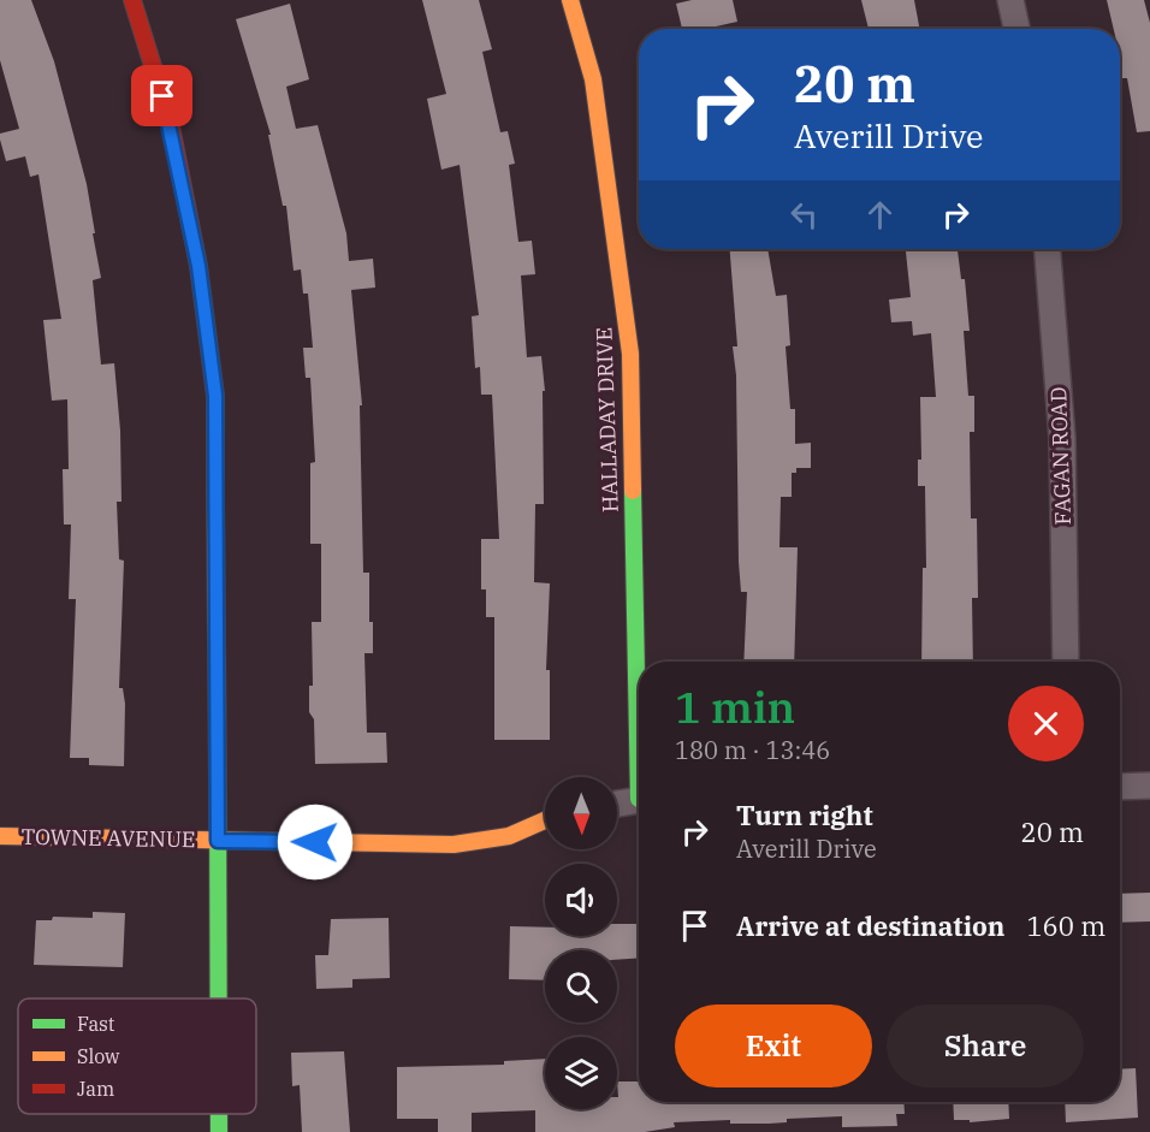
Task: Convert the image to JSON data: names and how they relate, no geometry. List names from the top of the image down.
{
  "streets": {
    "street": ["HALLADAY DRIVE", "FAGAN ROAD", "TOWNE AVENUE"]
  },
  "legend": ["Fast", "Slow", "Jam"],
  "north": "bottom",
  "page": {
    "turn": ["20 m", "Averill Drive"],
    "heading": ["1 min", "180 m · 13:46"],
    "list": [
      {
        "name": "Turn right",
        "note": "Averill Drive",
        "value": "20 m"
      },
      {
        "name": "Arrive at destination",
        "value": "160 m"
      }
    ],
    "buttons": ["Exit", "Share"]
  }
}
